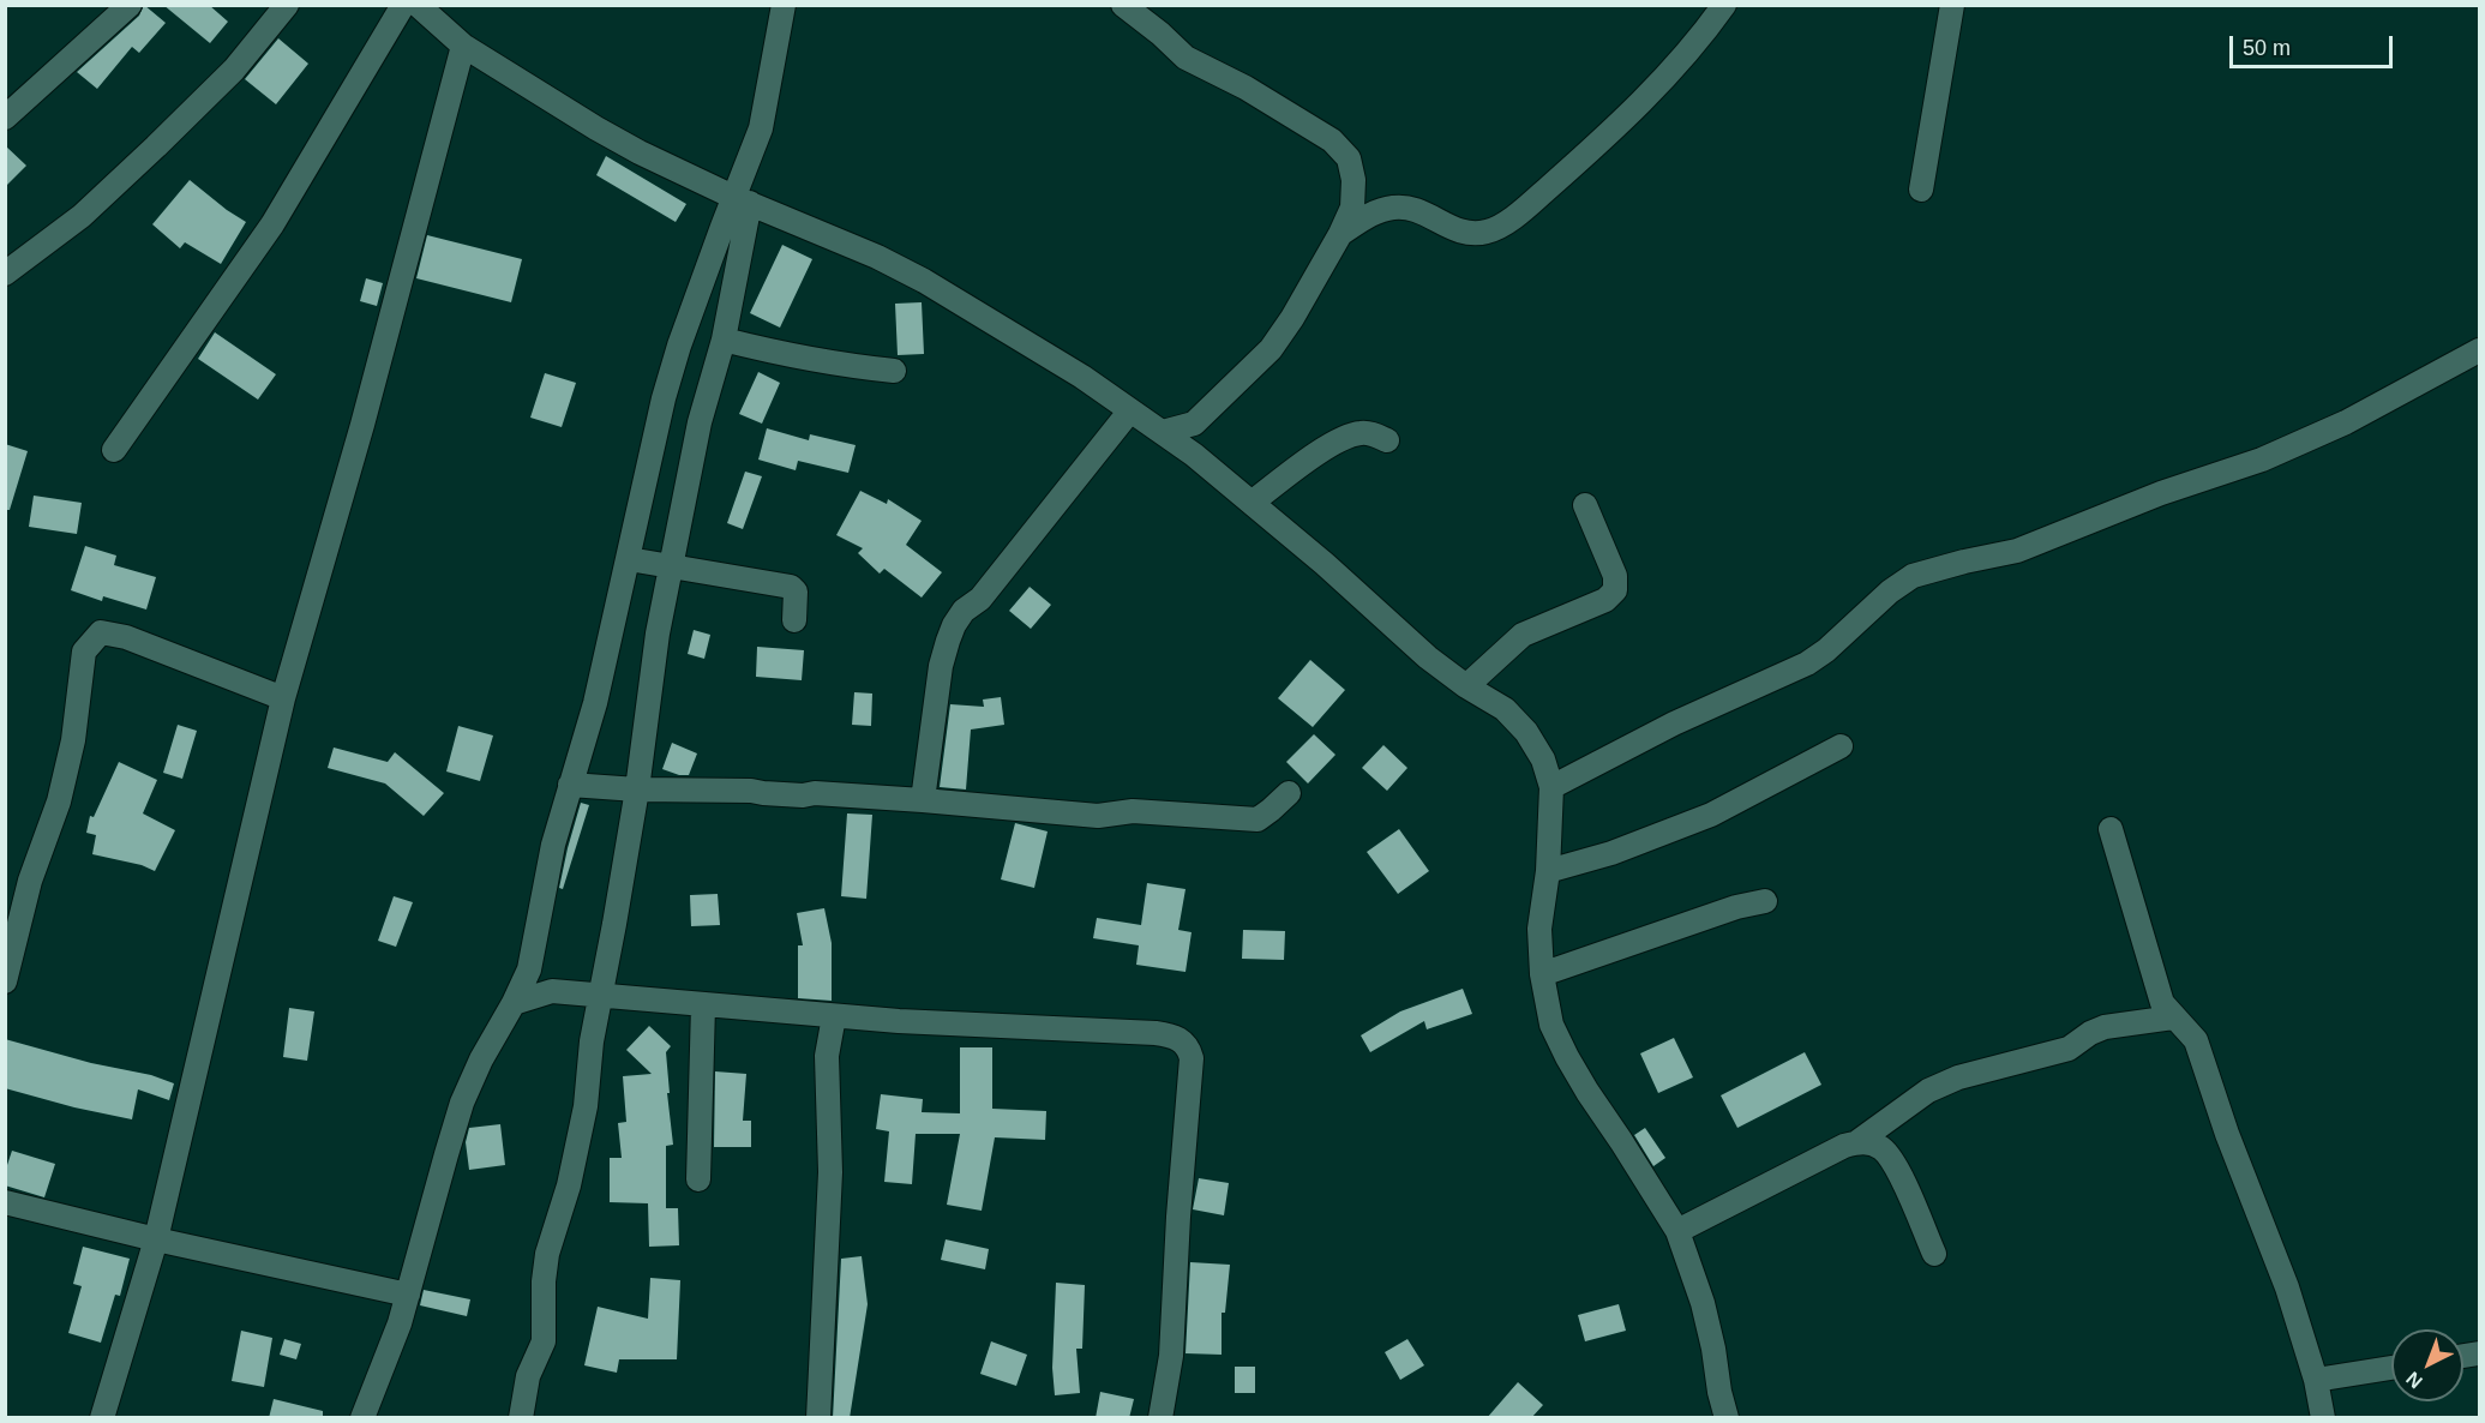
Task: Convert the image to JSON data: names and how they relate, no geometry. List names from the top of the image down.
{
  "scale_bar": "50 m",
  "north": "bottom left"
}
